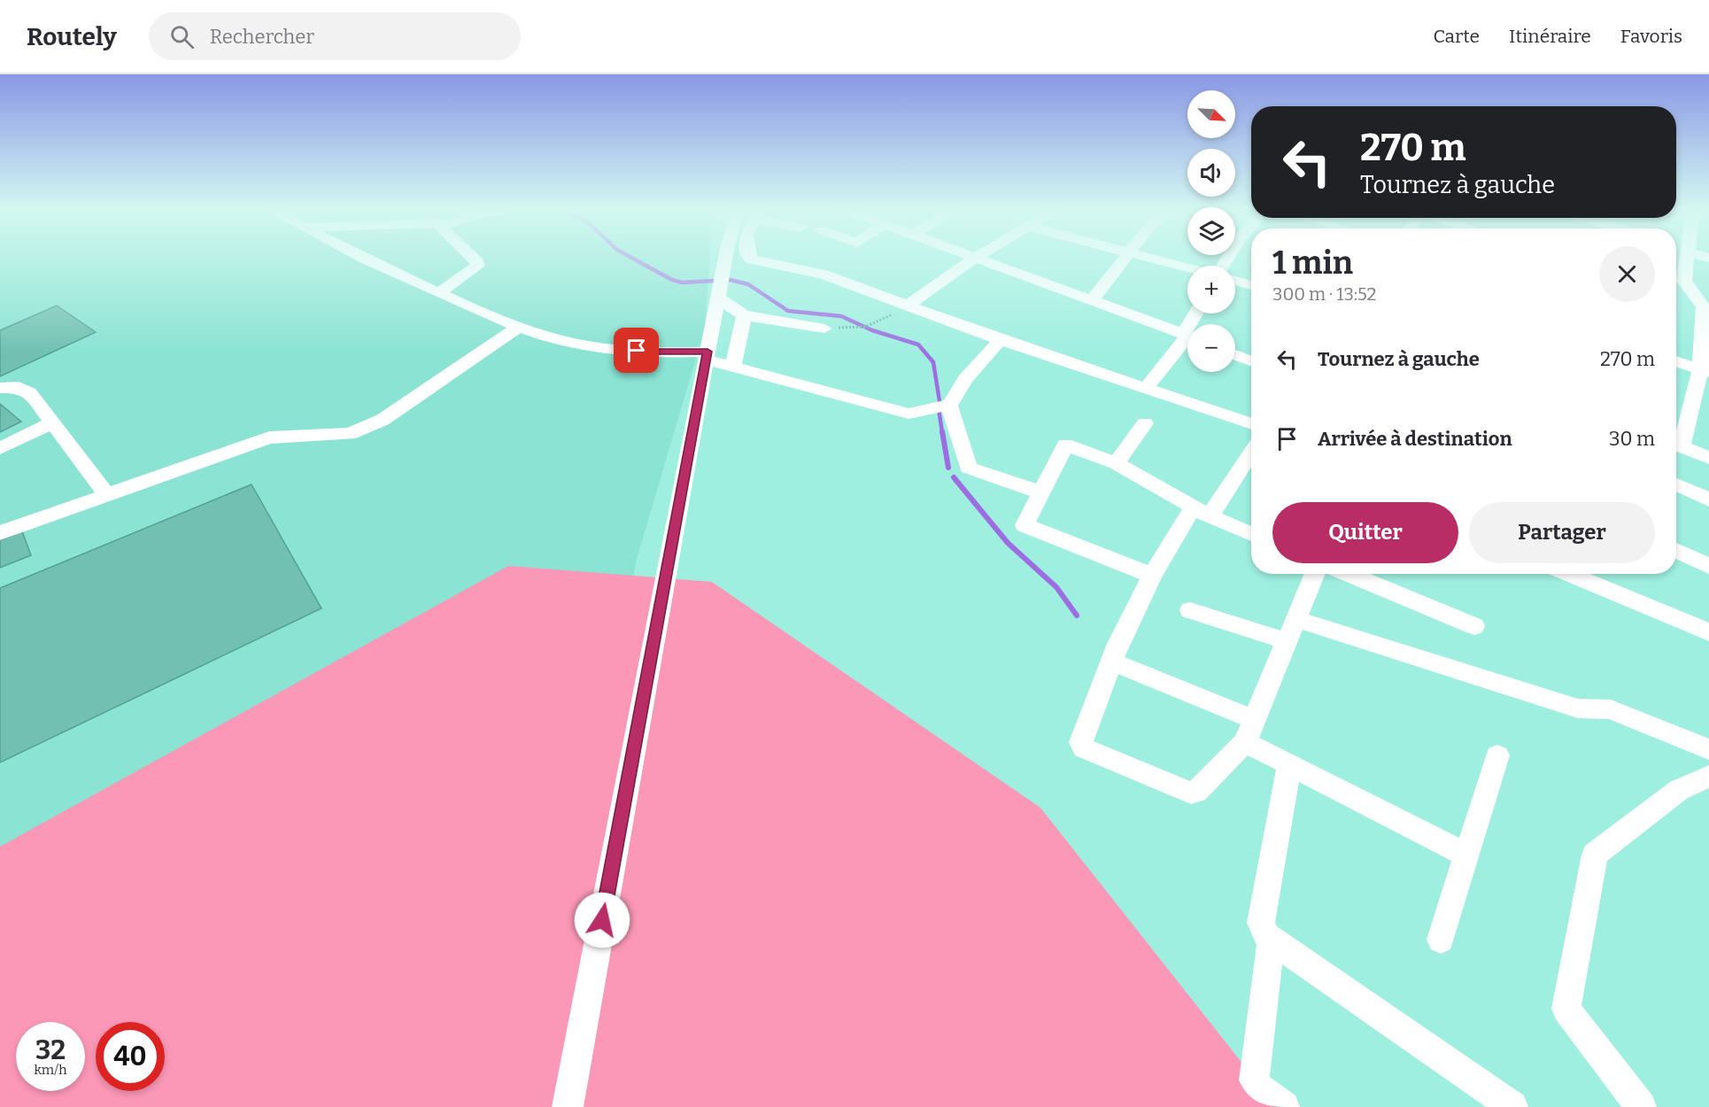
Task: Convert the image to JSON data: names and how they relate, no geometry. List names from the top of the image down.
{
  "north": "bottom right",
  "page": {
    "header": "Routely",
    "search": "Rechercher",
    "nav": ["Carte", "Itinéraire", "Favoris"],
    "map_buttons": ["+", "−"],
    "turn": ["270 m", "Tournez à gauche"],
    "heading": ["1 min", "300 m · 13:52"],
    "list": [
      {
        "name": "Tournez à gauche",
        "value": "270 m"
      },
      {
        "name": "Arrivée à destination",
        "value": "30 m"
      }
    ],
    "buttons": ["Quitter", "Partager"],
    "speed": "32 km/h",
    "limit": "40"
  }
}
